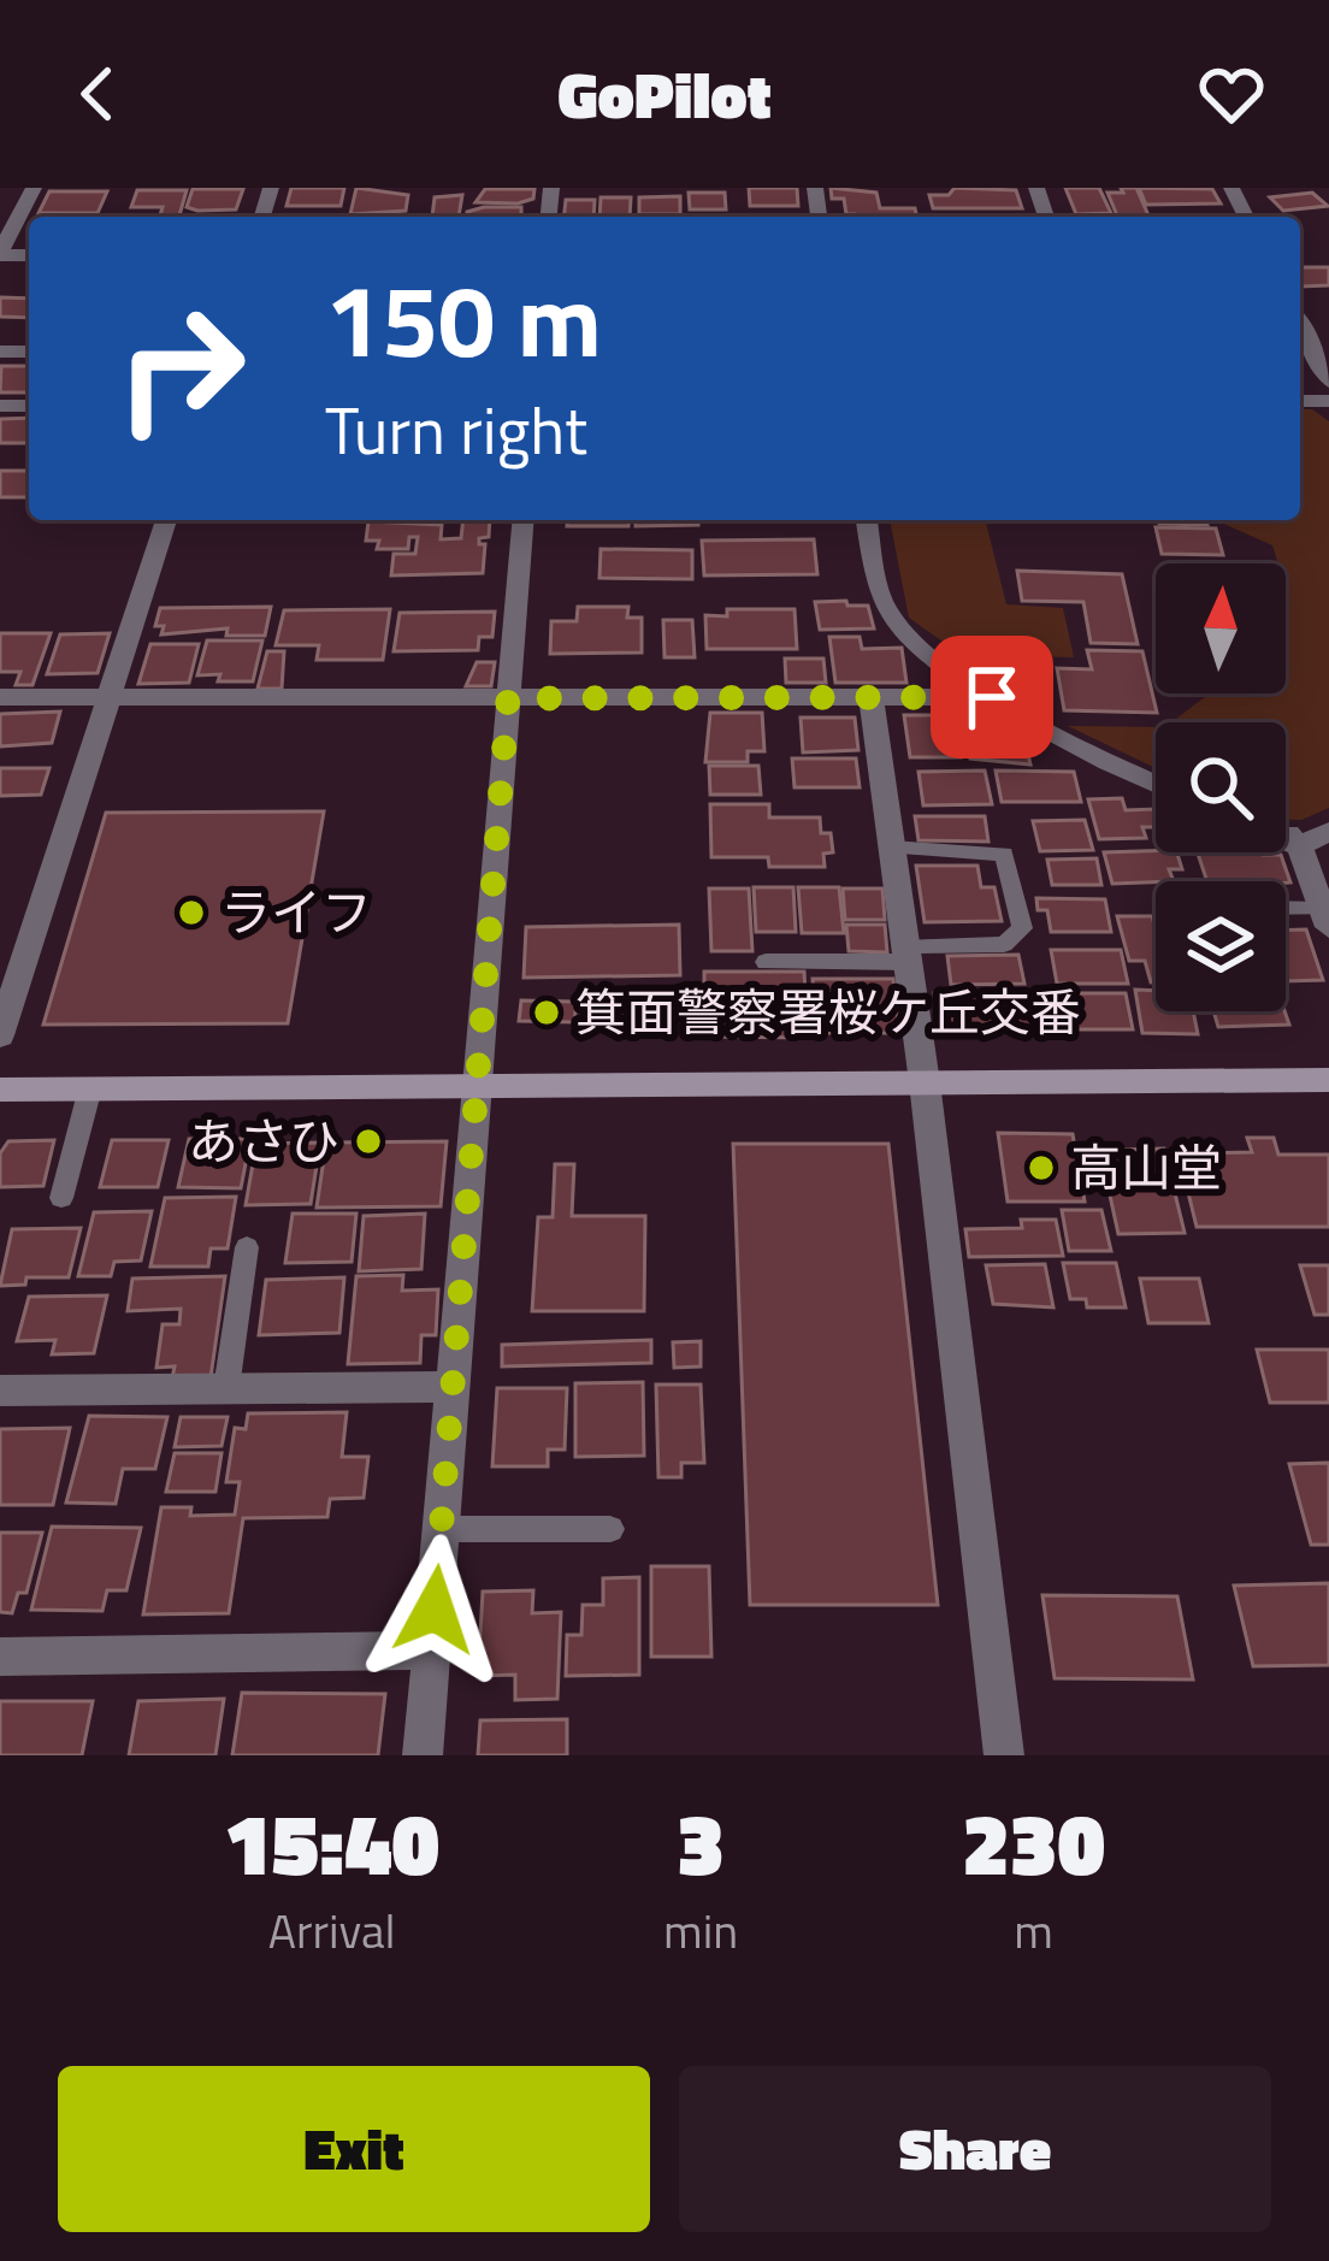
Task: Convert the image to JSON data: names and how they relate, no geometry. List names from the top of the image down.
{
  "places": [
    "ライフ",
    "箕面警察署桜ケ丘交番",
    "あさひ",
    "高山堂"
  ],
  "north": "top",
  "page": {
    "header": "GoPilot",
    "turn": ["150 m", "Turn right"],
    "eta": [
      "15:40",
      "Arrival",
      "3",
      "min",
      "230",
      "m"
    ],
    "buttons": ["Exit", "Share"]
  }
}
